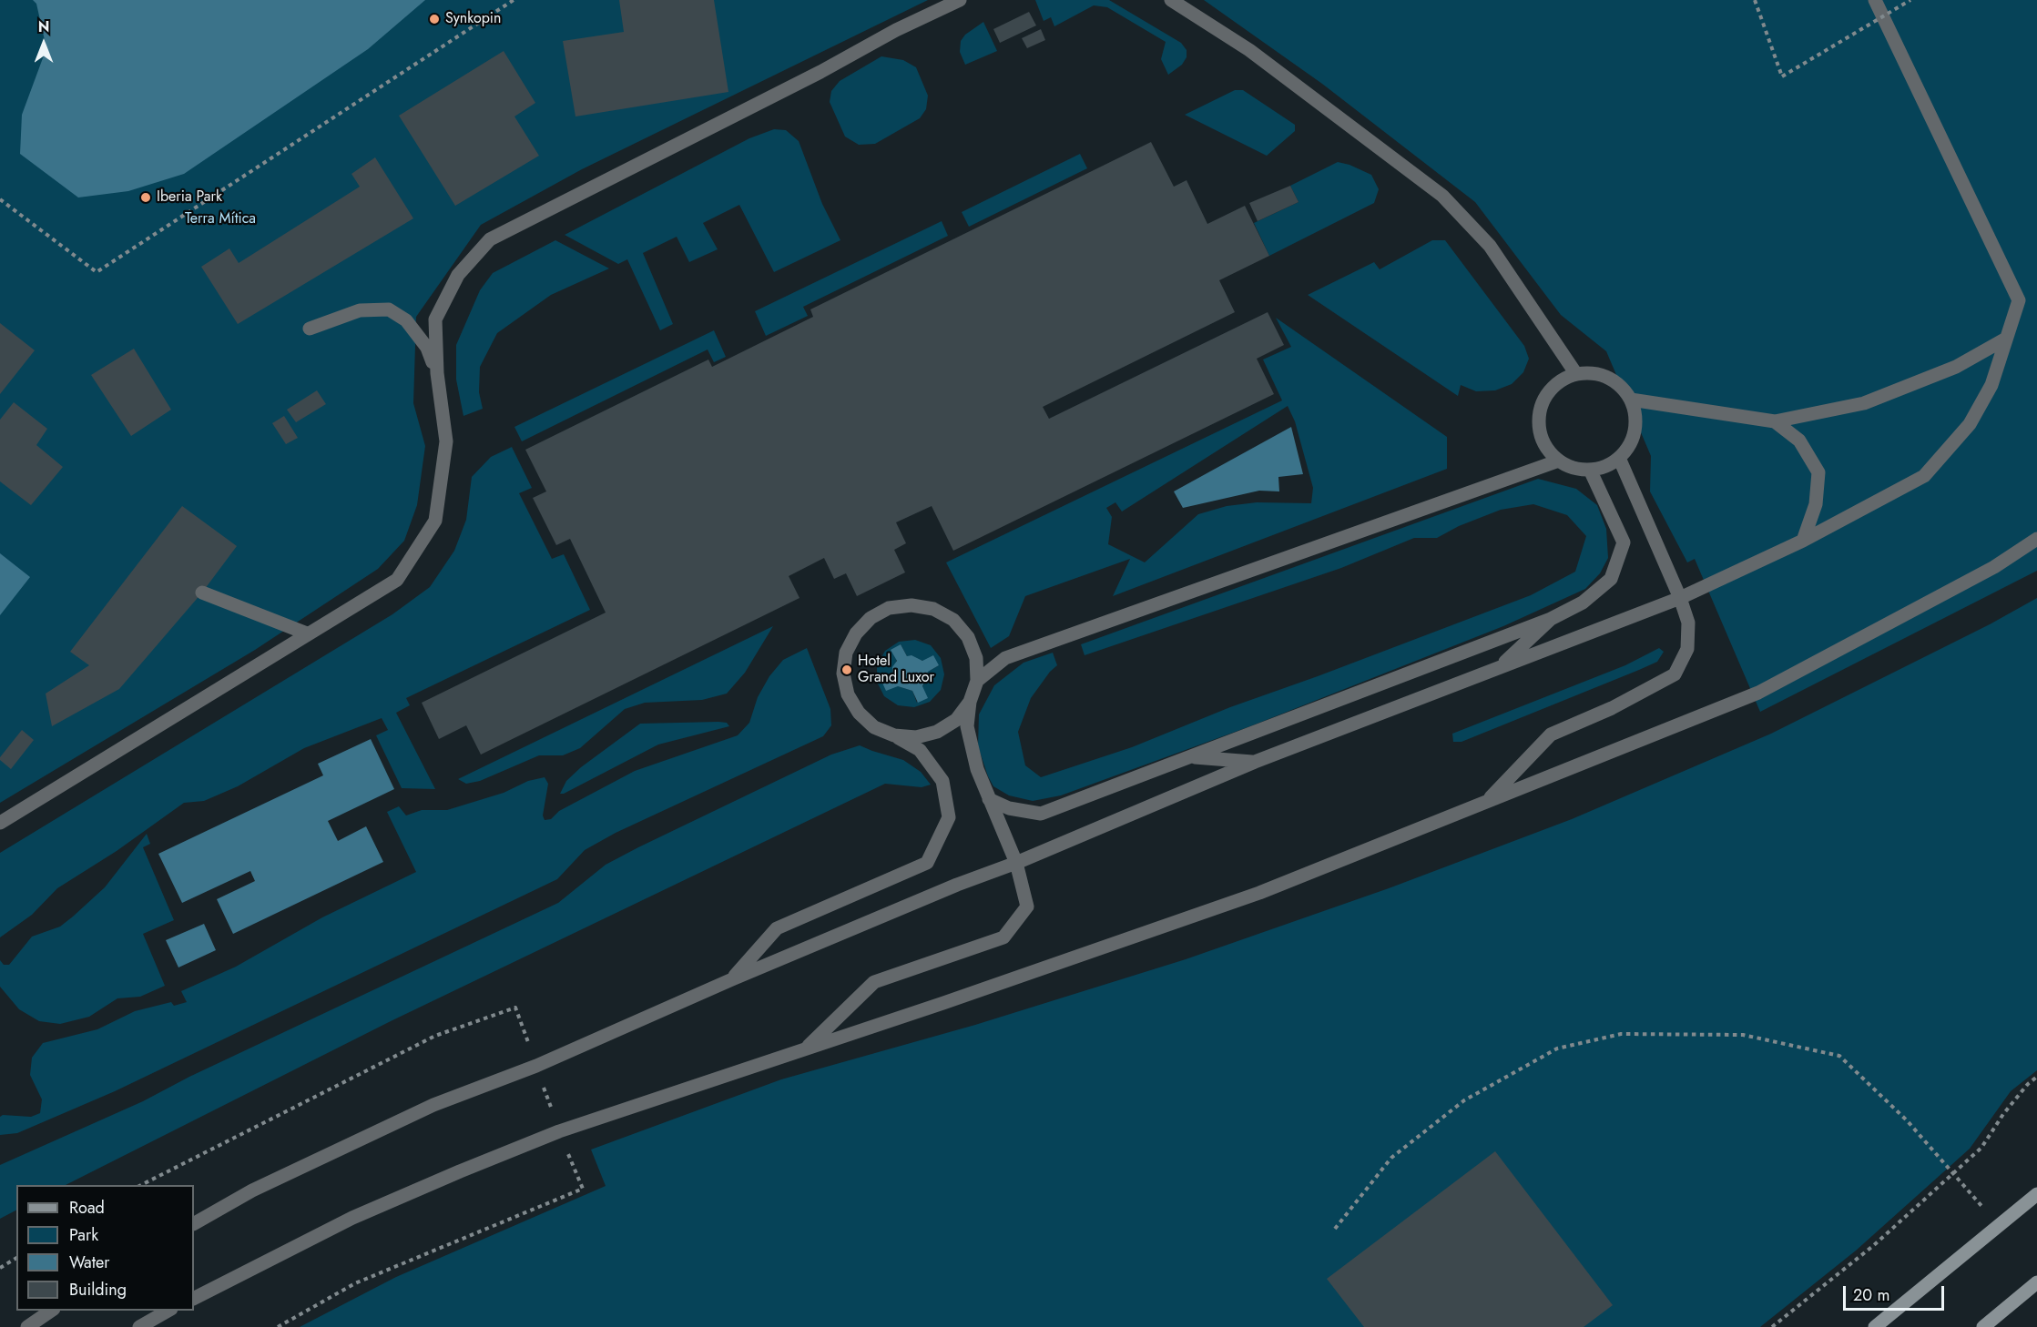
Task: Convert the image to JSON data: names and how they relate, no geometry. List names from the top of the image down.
{
  "parks": ["Terra Mítica"],
  "places": ["Synkopin", "Iberia Park", "Hotel Grand Luxor"],
  "legend": [
    "Road",
    "Park",
    "Water",
    "Building"
  ],
  "scale_bar": "20 m",
  "north": "top"
}
